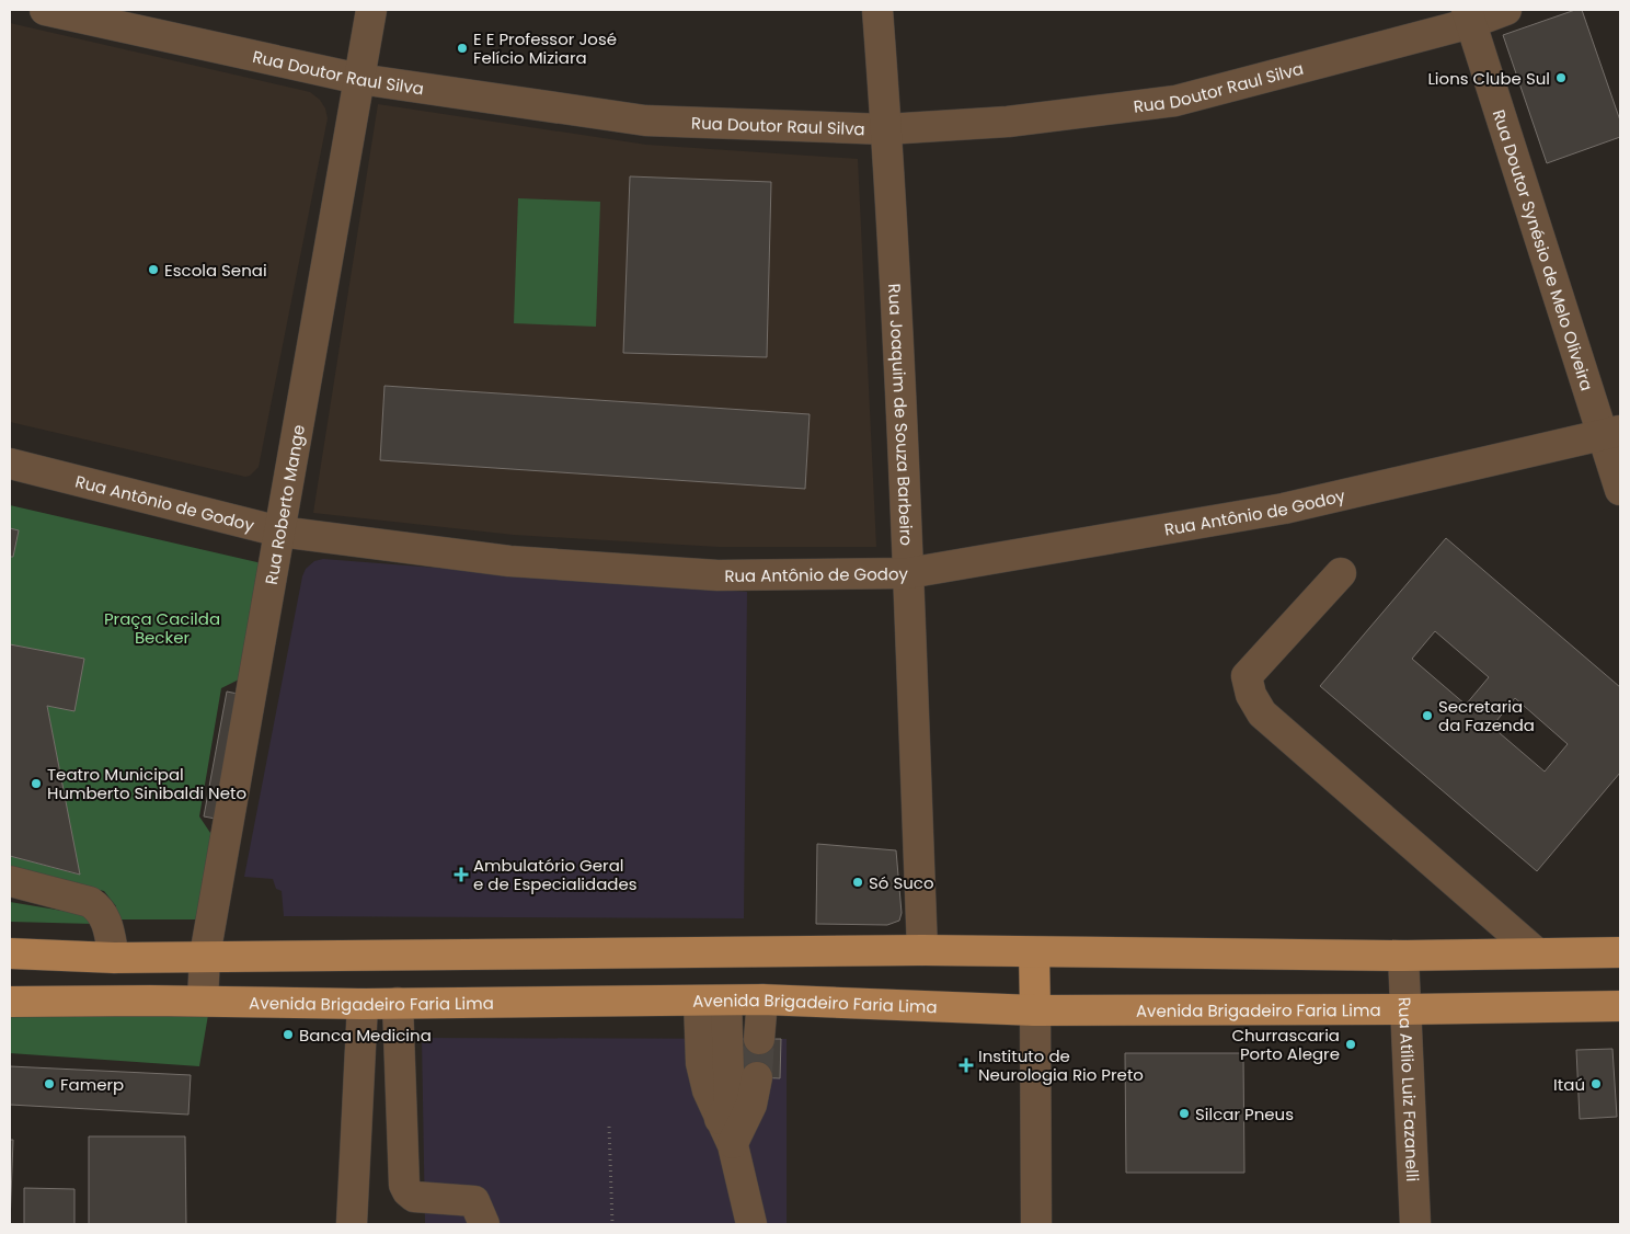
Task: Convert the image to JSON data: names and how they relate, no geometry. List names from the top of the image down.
{
  "streets": {
    "main road": ["Avenida Brigadeiro Faria Lima"],
    "street": [
      "Rua Doutor Raul Silva",
      "Rua Doutor Synésio de Melo Oliveira",
      "Rua Joaquim de Souza Barbeiro",
      "Rua Antônio de Godoy",
      "Rua Roberto Mange",
      "Rua Atílio Luiz Fazanelli"
    ]
  },
  "crossings": [
    ["Rua Doutor Raul Silva", "Rua Doutor Synésio de Melo Oliveira"],
    ["Rua Doutor Raul Silva", "Rua Joaquim de Souza Barbeiro"],
    ["Rua Doutor Raul Silva", "Rua Roberto Mange"],
    ["Rua Doutor Synésio de Melo Oliveira", "Rua Antônio de Godoy"],
    ["Rua Joaquim de Souza Barbeiro", "Rua Antônio de Godoy"],
    ["Rua Antônio de Godoy", "Rua Roberto Mange"],
    ["Rua Roberto Mange", "Avenida Brigadeiro Faria Lima"],
    ["Avenida Brigadeiro Faria Lima", "Rua Atílio Luiz Fazanelli"]
  ],
  "parks": ["Praça Cacilda Becker"],
  "places": {
    "other": [
      "E E Professor José Felício Miziara",
      "Lions Clube Sul",
      "Escola Senai",
      "Secretaria da Fazenda",
      "Teatro Municipal Humberto Sinibaldi Neto",
      "Só Suco",
      "Banca Medicina",
      "Churrascaria Porto Alegre",
      "Famerp",
      "Itaú",
      "Silcar Pneus"
    ],
    "health": ["Ambulatório Geral e de Especialidades", "Instituto de Neurologia Rio Preto"]
  }
}
